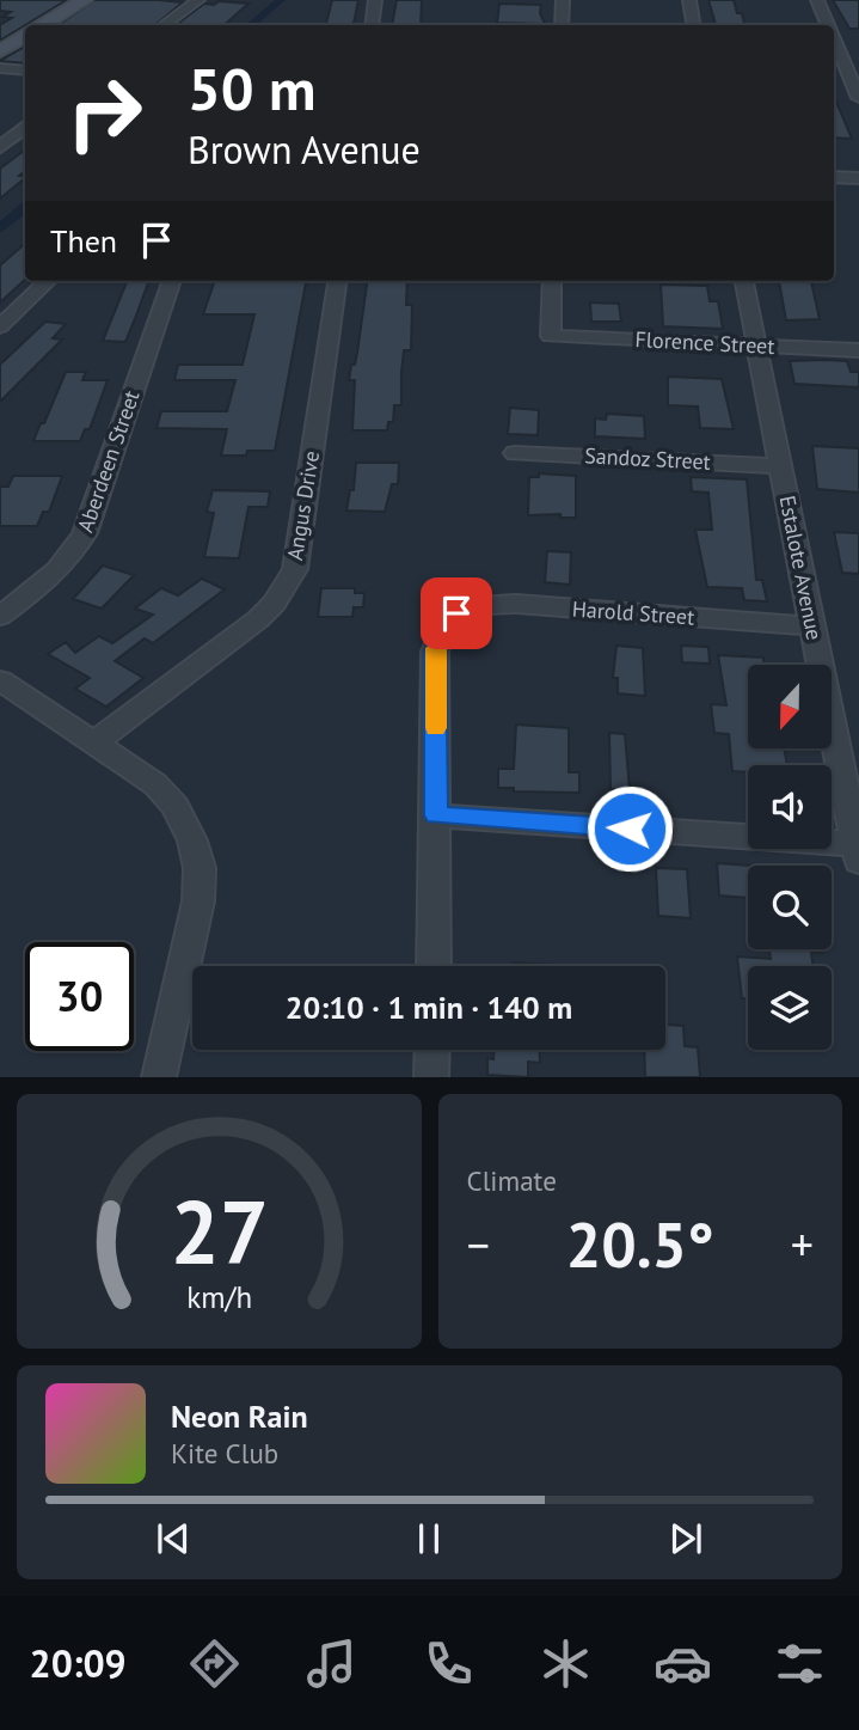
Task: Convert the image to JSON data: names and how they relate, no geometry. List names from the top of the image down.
{
  "streets": {
    "street": [
      "Florence Street",
      "Sandoz Street",
      "Aberdeen Street",
      "Angus Drive",
      "Estalote Avenue",
      "Harold Street"
    ]
  },
  "crossings": [
    ["Florence Street", "Estalote Avenue"],
    ["Sandoz Street", "Estalote Avenue"],
    ["Estalote Avenue", "Harold Street"]
  ],
  "north": "bottom",
  "page": {
    "turn": ["50 m", "Brown Avenue"],
    "then": "Then",
    "limit": "30",
    "trip": "20:10 · 1 min · 140 m",
    "tile": "Climate",
    "heat": ["−", "20.5°", "+"],
    "song": ["Neon Rain", "Kite Club"],
    "tabs": "20:09",
    "gauge": ["27", "km/h"]
  }
}
